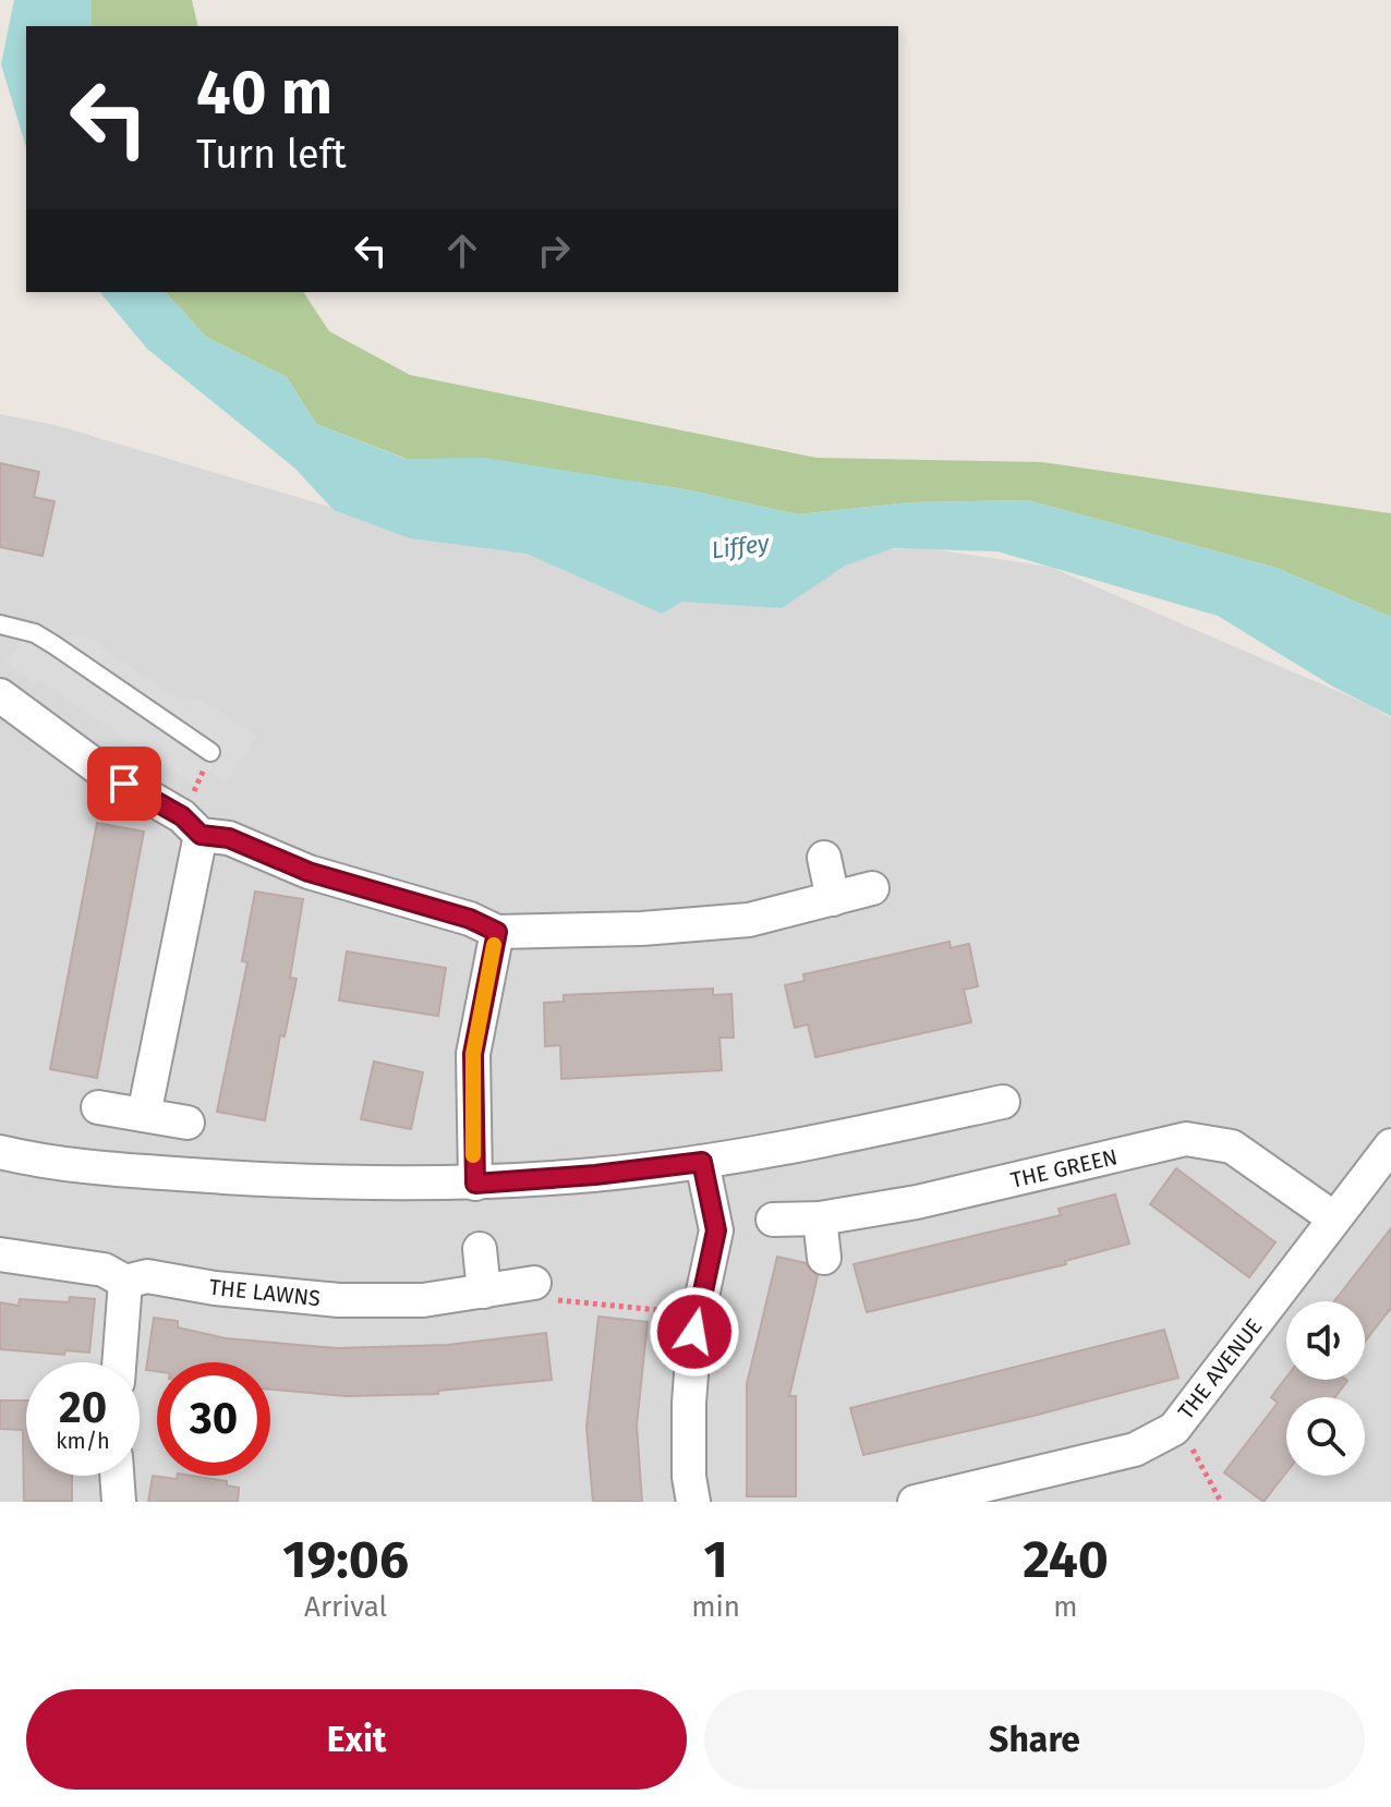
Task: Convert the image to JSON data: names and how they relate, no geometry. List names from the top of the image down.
{
  "streets": {
    "street": ["THE GREEN", "THE LAWNS", "THE AVENUE"]
  },
  "crossings": [
    ["THE GREEN", "THE AVENUE"]
  ],
  "water": ["Liffey"],
  "page": {
    "turn": ["40 m", "Turn left"],
    "speed": "20 km/h",
    "limit": "30",
    "eta": [
      "19:06",
      "Arrival",
      "1",
      "min",
      "240",
      "m"
    ],
    "buttons": ["Exit", "Share"]
  }
}
